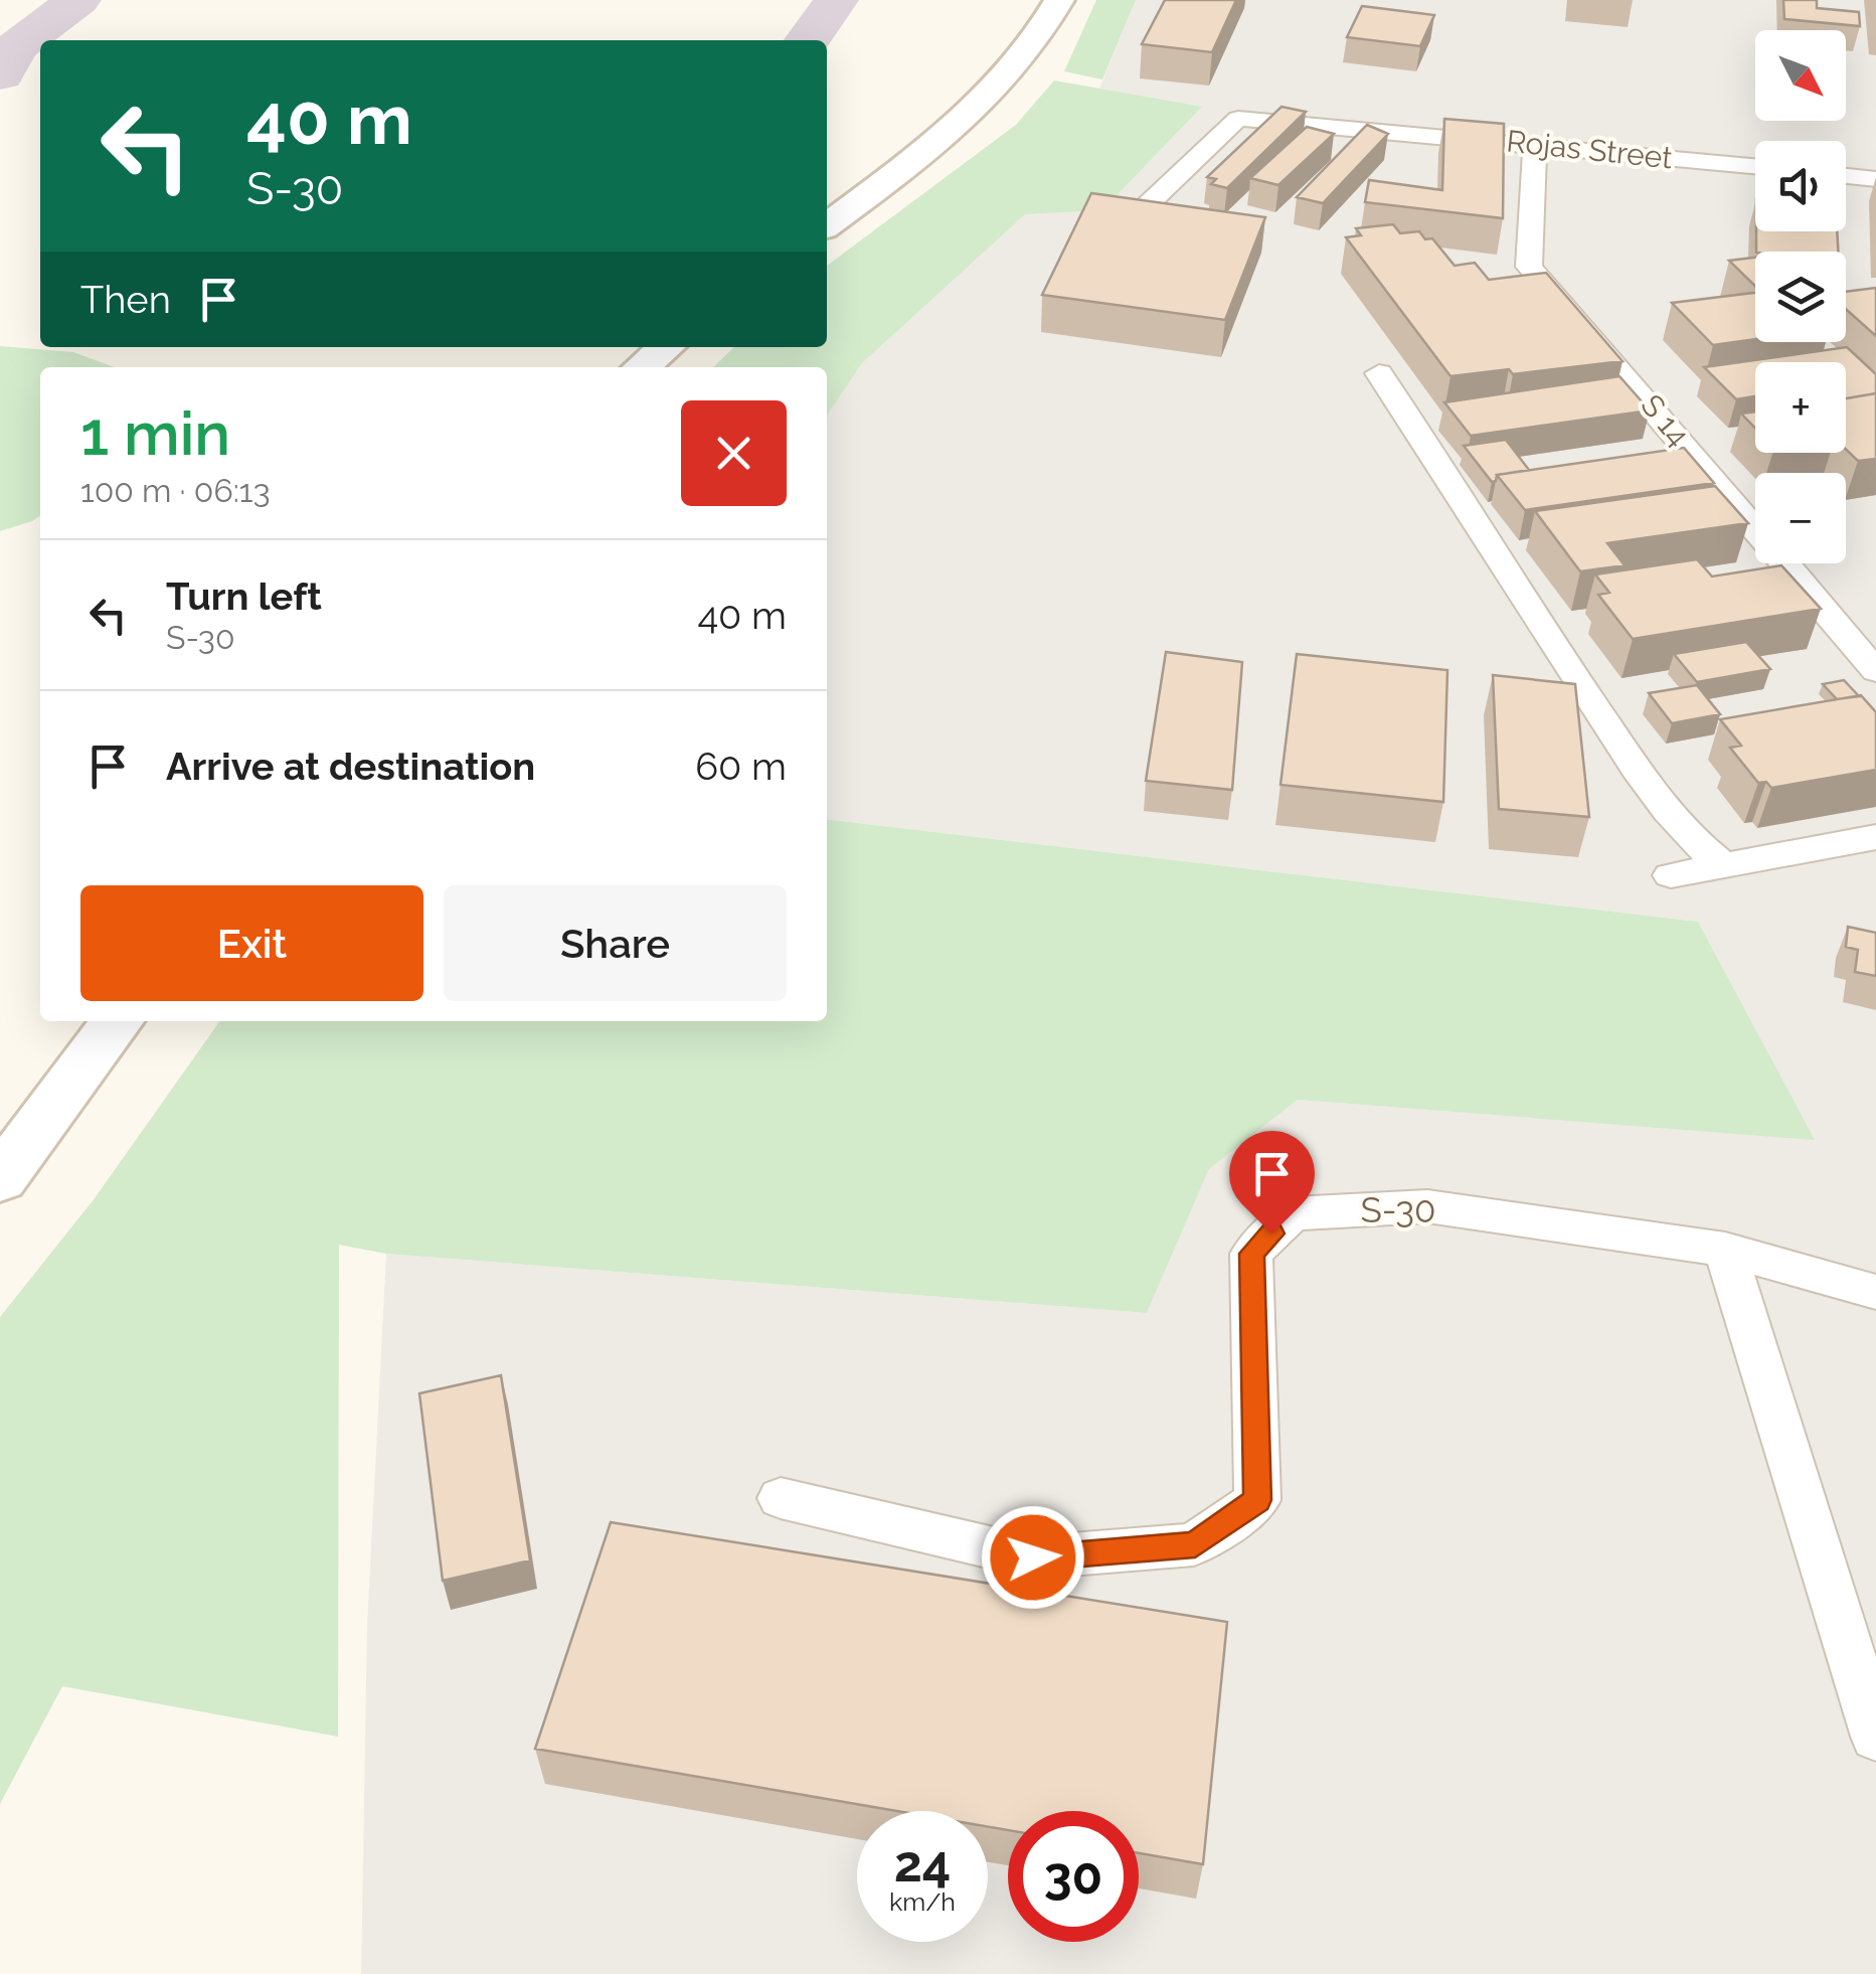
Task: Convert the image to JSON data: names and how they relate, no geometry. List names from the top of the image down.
{
  "streets": {
    "street": ["Rojas Street", "S 14", "S-30"]
  },
  "crossings": [
    ["Rojas Street", "S 14"]
  ],
  "north": "bottom right",
  "page": {
    "map_buttons": ["+", "−"],
    "turn": ["40 m", "S-30"],
    "then": "Then",
    "heading": ["1 min", "100 m · 06:13"],
    "list": [
      {
        "name": "Turn left",
        "note": "S-30",
        "value": "40 m"
      },
      {
        "name": "Arrive at destination",
        "value": "60 m"
      }
    ],
    "buttons": ["Exit", "Share"],
    "speed": "24 km/h",
    "limit": "30"
  }
}
